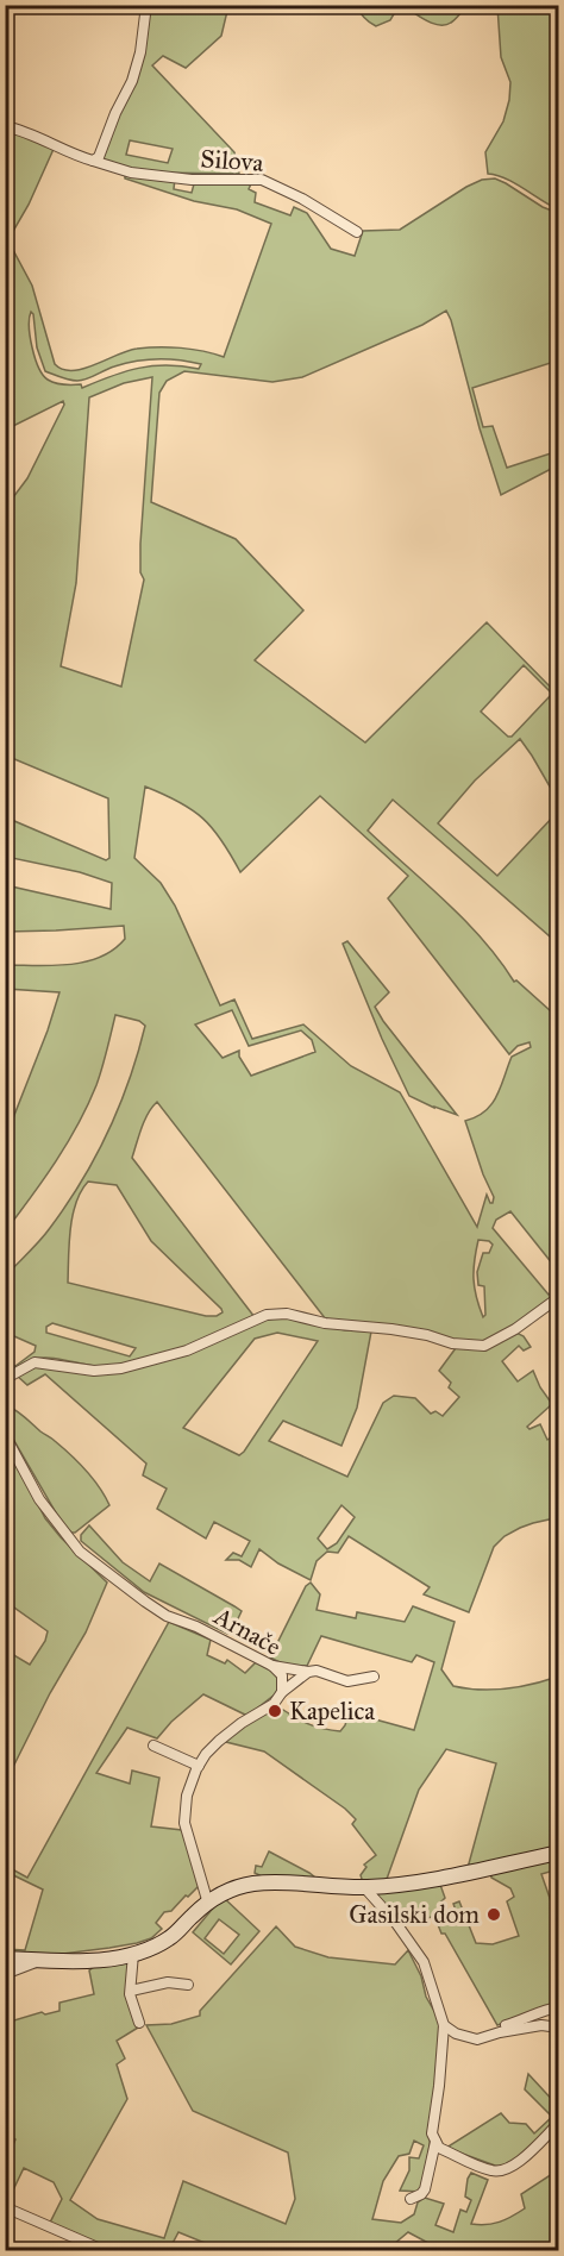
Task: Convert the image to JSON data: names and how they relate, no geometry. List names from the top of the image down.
{
  "streets": {
    "street": ["Silova", "Arnače"]
  },
  "places": ["Kapelica", "Gasilski dom"]
}
